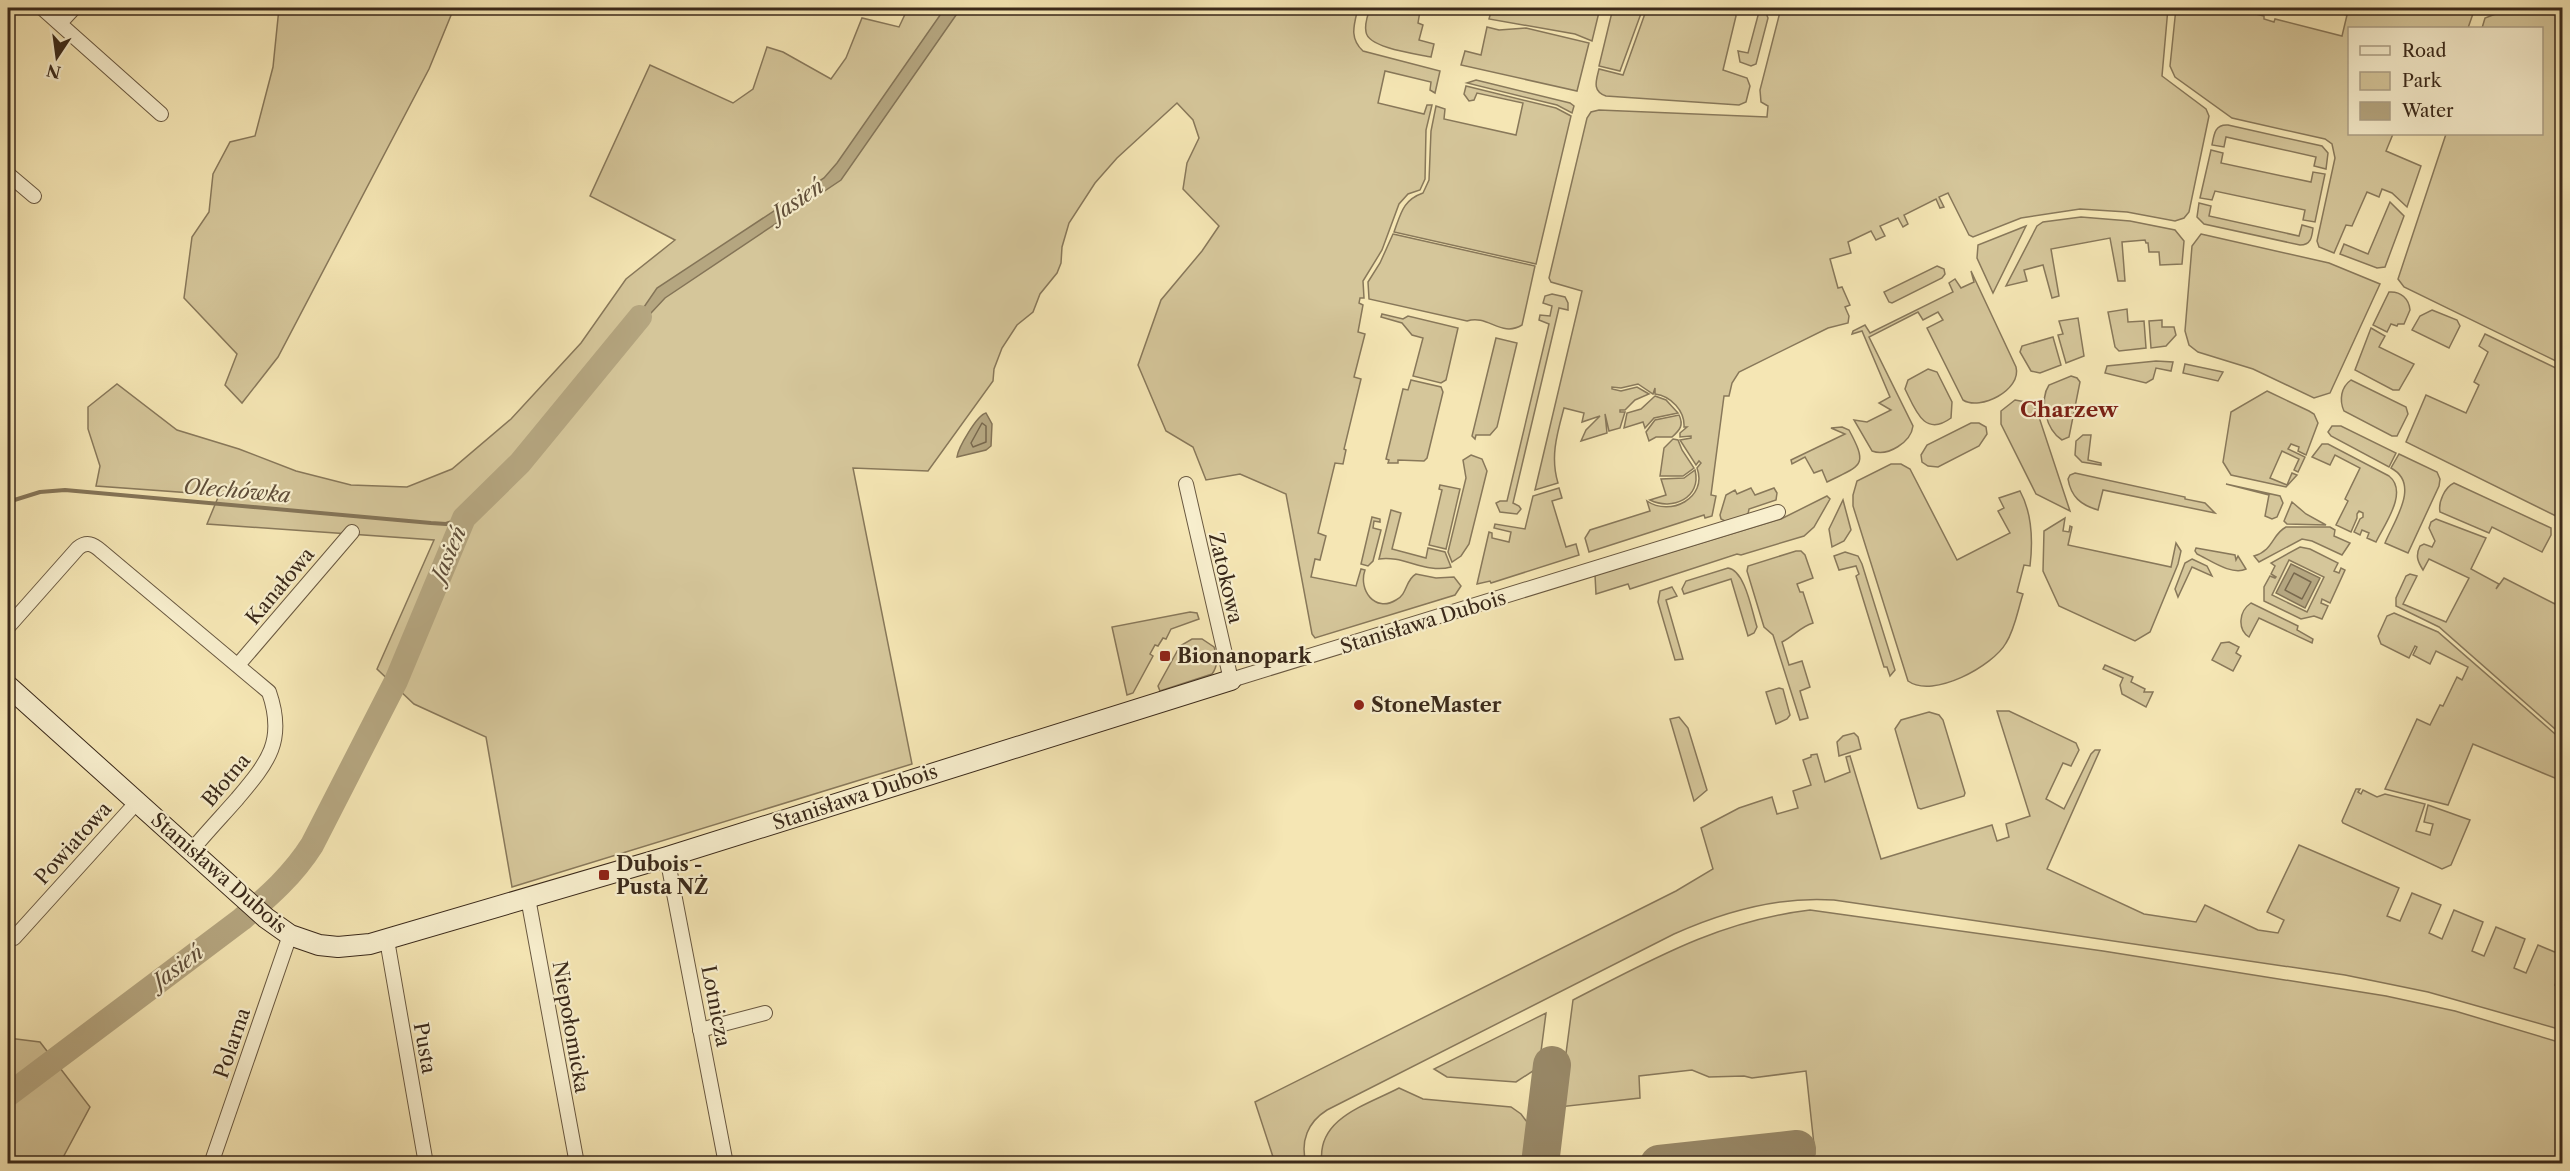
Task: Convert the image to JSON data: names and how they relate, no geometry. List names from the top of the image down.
{
  "streets": {
    "street": [
      "Zatokowa",
      "Kanałowa",
      "Stanisława Dubois",
      "Błotna",
      "Powiatowa",
      "Lotnicza",
      "Niepołomicka",
      "Polarna",
      "Pusta"
    ]
  },
  "crossings": [
    ["Zatokowa", "Stanisława Dubois"],
    ["Kanałowa", "Błotna"],
    ["Stanisława Dubois", "Błotna"],
    ["Stanisława Dubois", "Powiatowa"],
    ["Stanisława Dubois", "Lotnicza"],
    ["Stanisława Dubois", "Niepołomicka"],
    ["Stanisława Dubois", "Polarna"],
    ["Stanisława Dubois", "Pusta"]
  ],
  "districts": ["Charzew"],
  "water": ["Jasień", "Olechówka"],
  "places": {
    "transit": ["Bionanopark", "Dubois - Pusta NŻ"],
    "other": ["StoneMaster"]
  },
  "legend": ["Road", "Park", "Water"],
  "north": "bottom"
}
